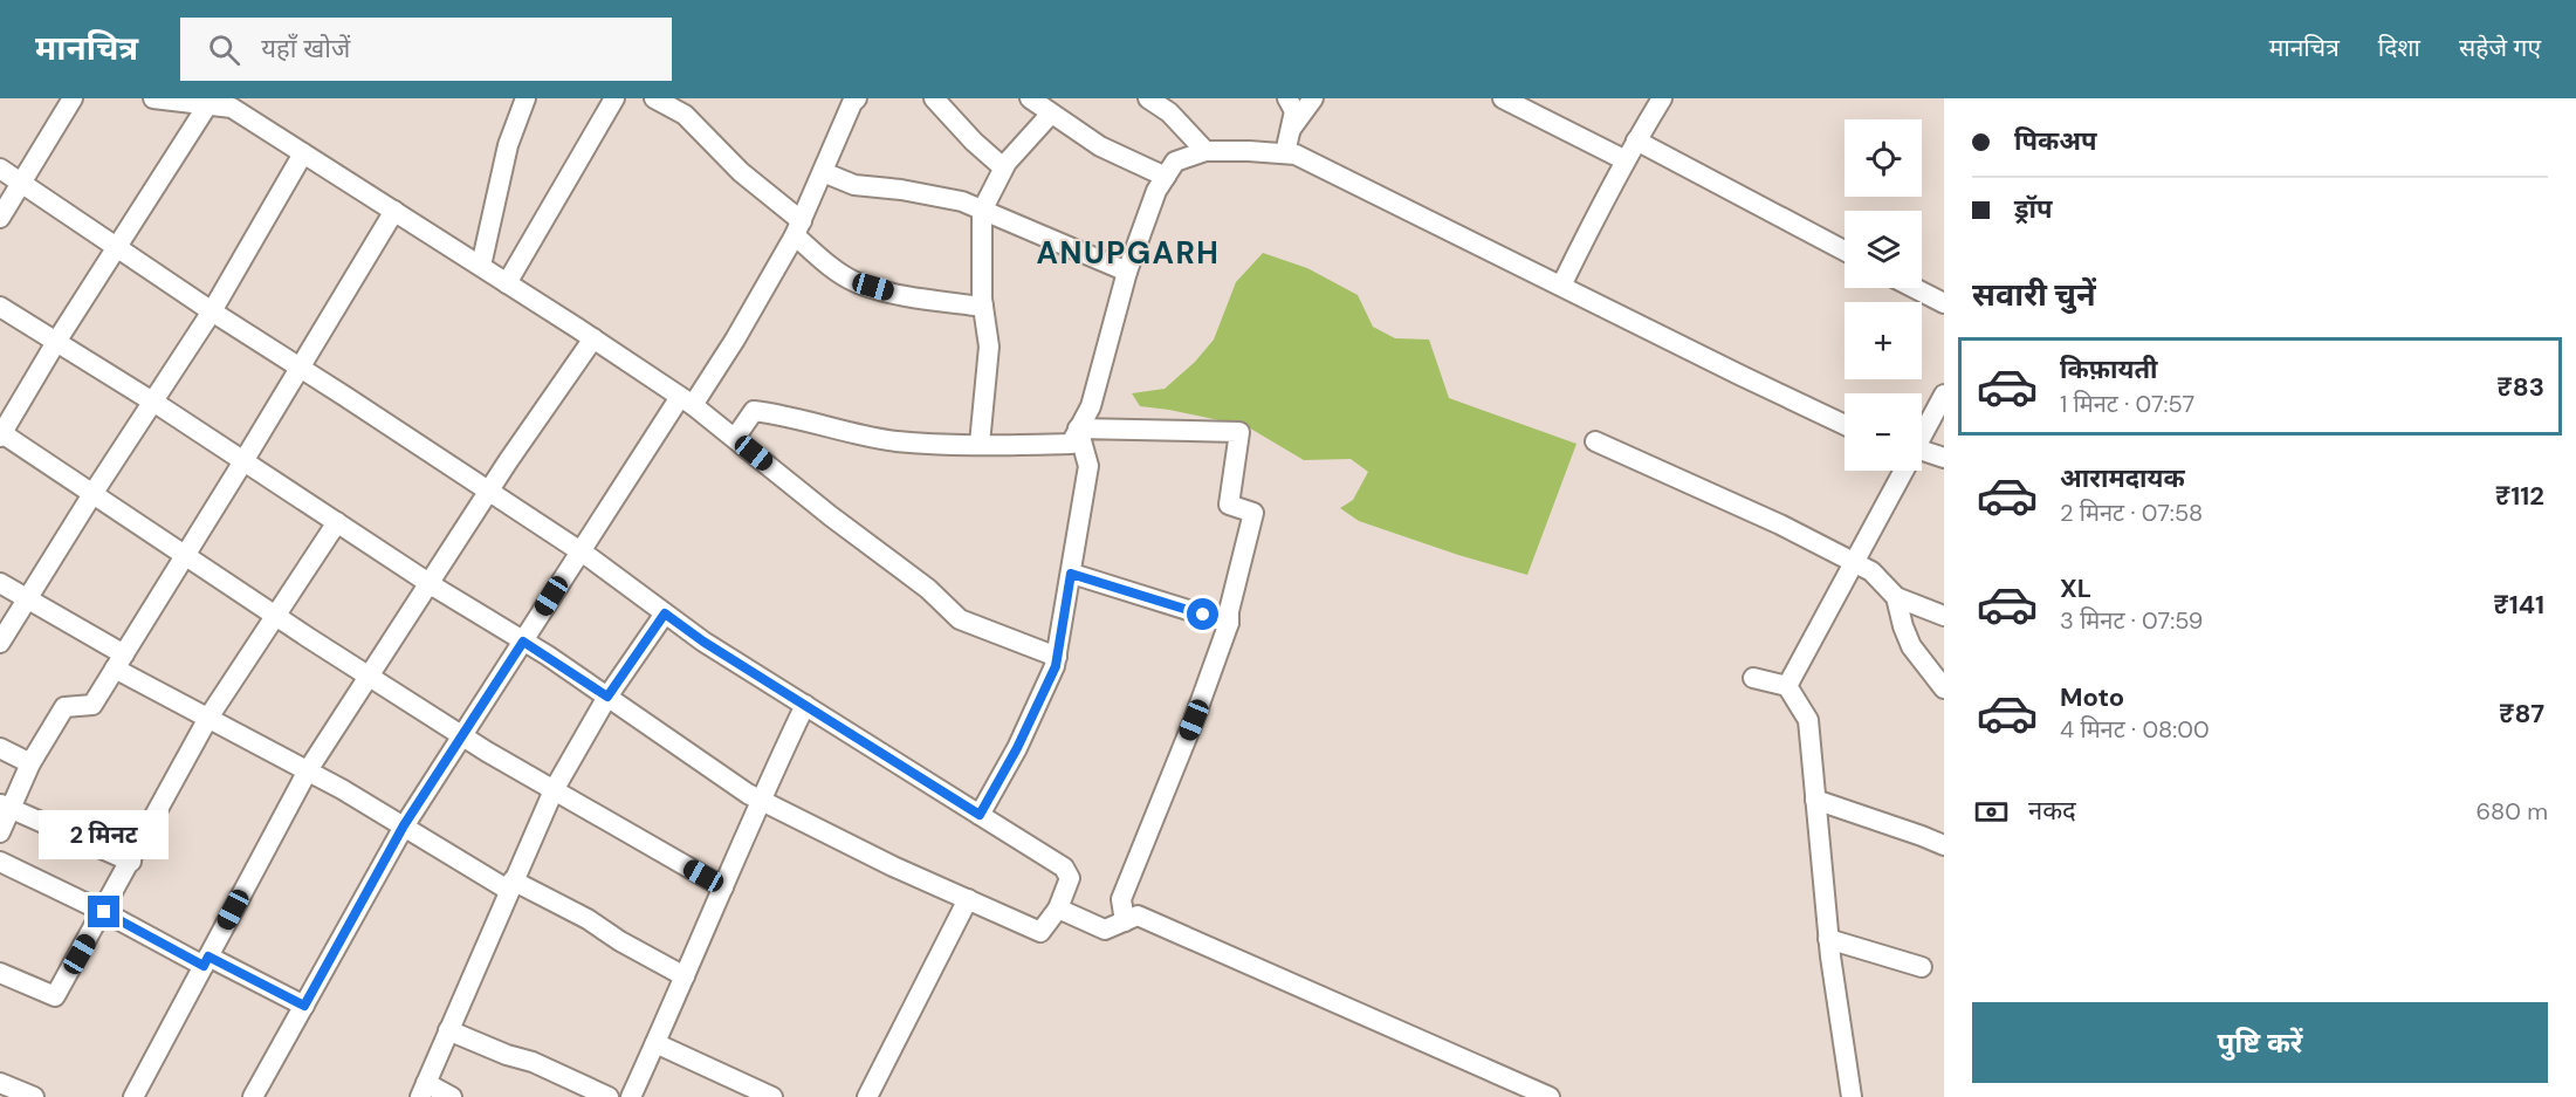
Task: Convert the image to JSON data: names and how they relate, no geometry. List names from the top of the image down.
{
  "districts": ["ANUPGARH"],
  "page": {
    "header": "मानचित्र",
    "search": "यहाँ खोजें",
    "nav": ["मानचित्र", "दिशा", "सहेजे गए"],
    "banner": ["पिकअप", "ड्रॉप"],
    "map_buttons": ["+", "−"],
    "heading": "सवारी चुनें",
    "list": [
      {
        "name": "किफ़ायती",
        "note": "1 मिनट · 07:57",
        "value": "₹83"
      },
      {
        "name": "आरामदायक",
        "note": "2 मिनट · 07:58",
        "value": "₹112"
      },
      {
        "name": "XL",
        "note": "3 मिनट · 07:59",
        "value": "₹141"
      },
      {
        "name": "Moto",
        "note": "4 मिनट · 08:00",
        "value": "₹87"
      }
    ],
    "pay": ["नकद", "680 m"],
    "bubble": "2 मिनट",
    "buttons": "पुष्टि करें"
  }
}
